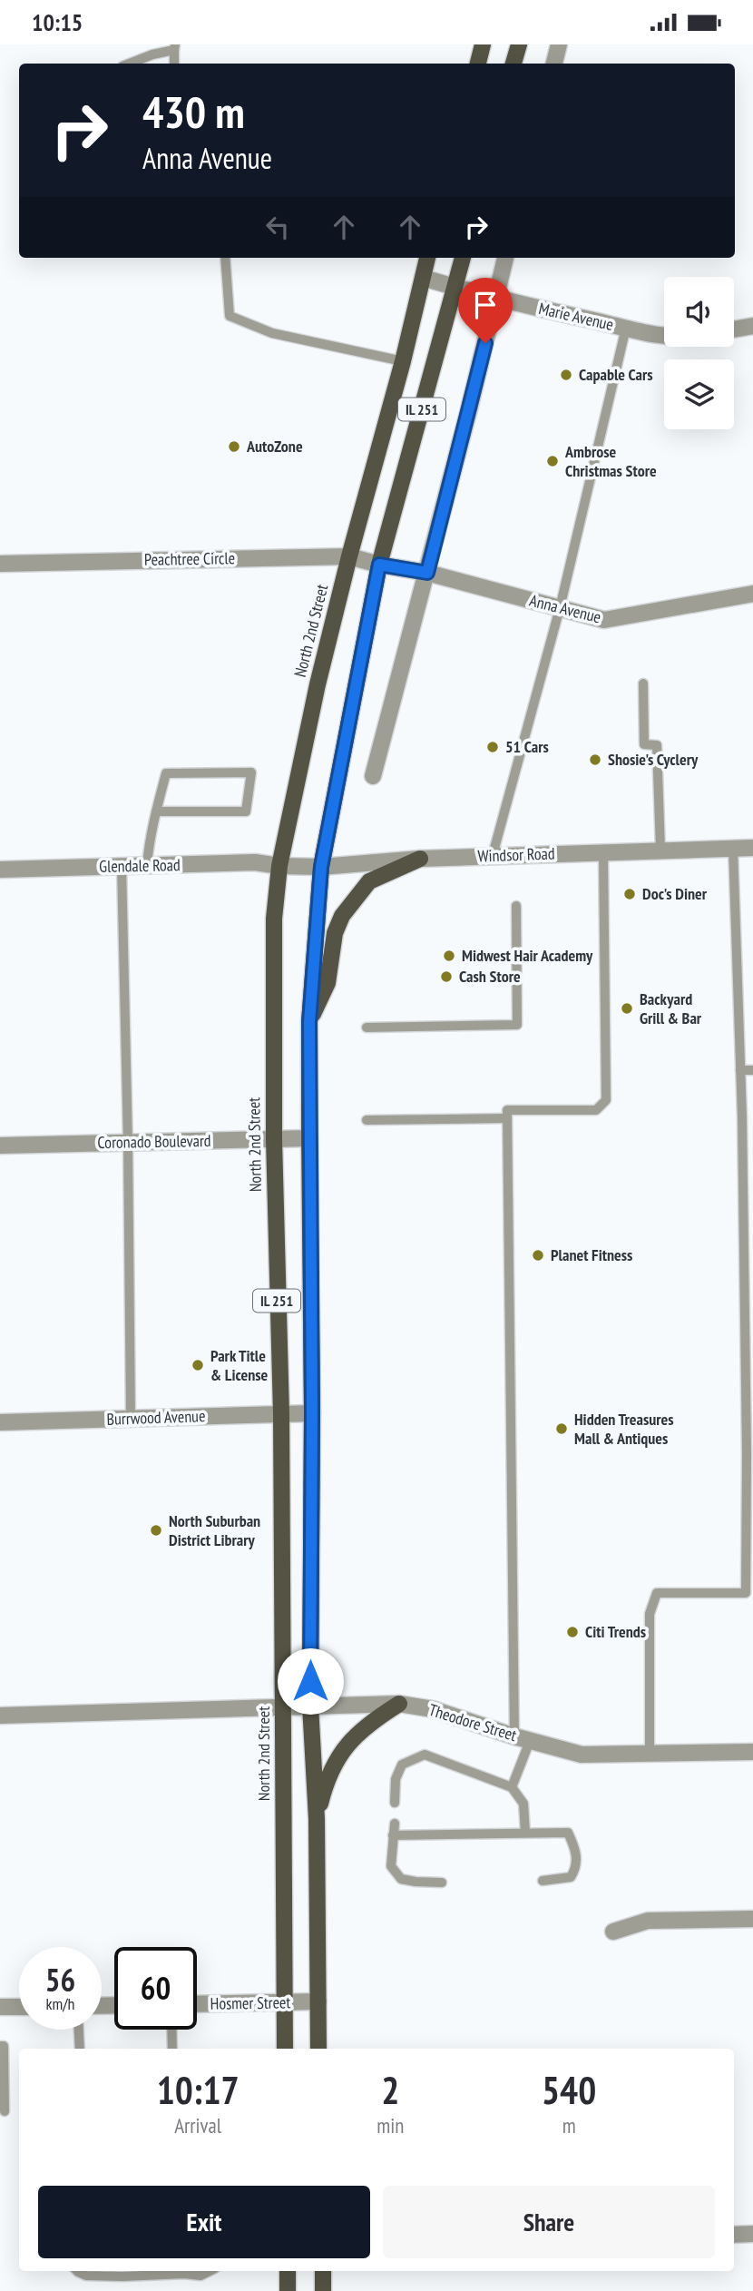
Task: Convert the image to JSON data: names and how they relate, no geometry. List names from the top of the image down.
{
  "streets": {
    "main road": ["IL 251", "North 2nd Street"],
    "street": [
      "Marie Avenue",
      "Peachtree Circle",
      "Anna Avenue",
      "Windsor Road",
      "Glendale Road",
      "Coronado Boulevard",
      "Burrwood Avenue",
      "Theodore Street",
      "Hosmer Street"
    ]
  },
  "crossings": [
    ["Marie Avenue", "IL 251"],
    ["Marie Avenue", "North 2nd Street"],
    ["IL 251", "Peachtree Circle"],
    ["IL 251", "Anna Avenue"],
    ["IL 251", "Windsor Road"],
    ["IL 251", "Coronado Boulevard"],
    ["IL 251", "Burrwood Avenue"],
    ["IL 251", "Theodore Street"],
    ["IL 251", "Hosmer Street"],
    ["Peachtree Circle", "Anna Avenue"],
    ["Peachtree Circle", "North 2nd Street"],
    ["North 2nd Street", "Windsor Road"],
    ["North 2nd Street", "Glendale Road"],
    ["North 2nd Street", "Coronado Boulevard"],
    ["North 2nd Street", "Burrwood Avenue"],
    ["North 2nd Street", "Theodore Street"],
    ["North 2nd Street", "Hosmer Street"],
    ["Windsor Road", "Glendale Road"]
  ],
  "places": [
    "Capable Cars",
    "AutoZone",
    "Ambrose Christmas Store",
    "51 Cars",
    "Shosie's Cyclery",
    "Doc's Diner",
    "Midwest Hair Academy",
    "Cash Store",
    "Backyard Grill & Bar",
    "Planet Fitness",
    "Park Title & License",
    "Hidden Treasures Mall & Antiques",
    "North Suburban District Library",
    "Citi Trends"
  ],
  "page": {
    "status": "10:15",
    "turn": ["430 m", "Anna Avenue"],
    "speed": "56 km/h",
    "limit": "60",
    "eta": [
      "10:17",
      "Arrival",
      "2",
      "min",
      "540",
      "m"
    ],
    "buttons": ["Exit", "Share"]
  }
}
